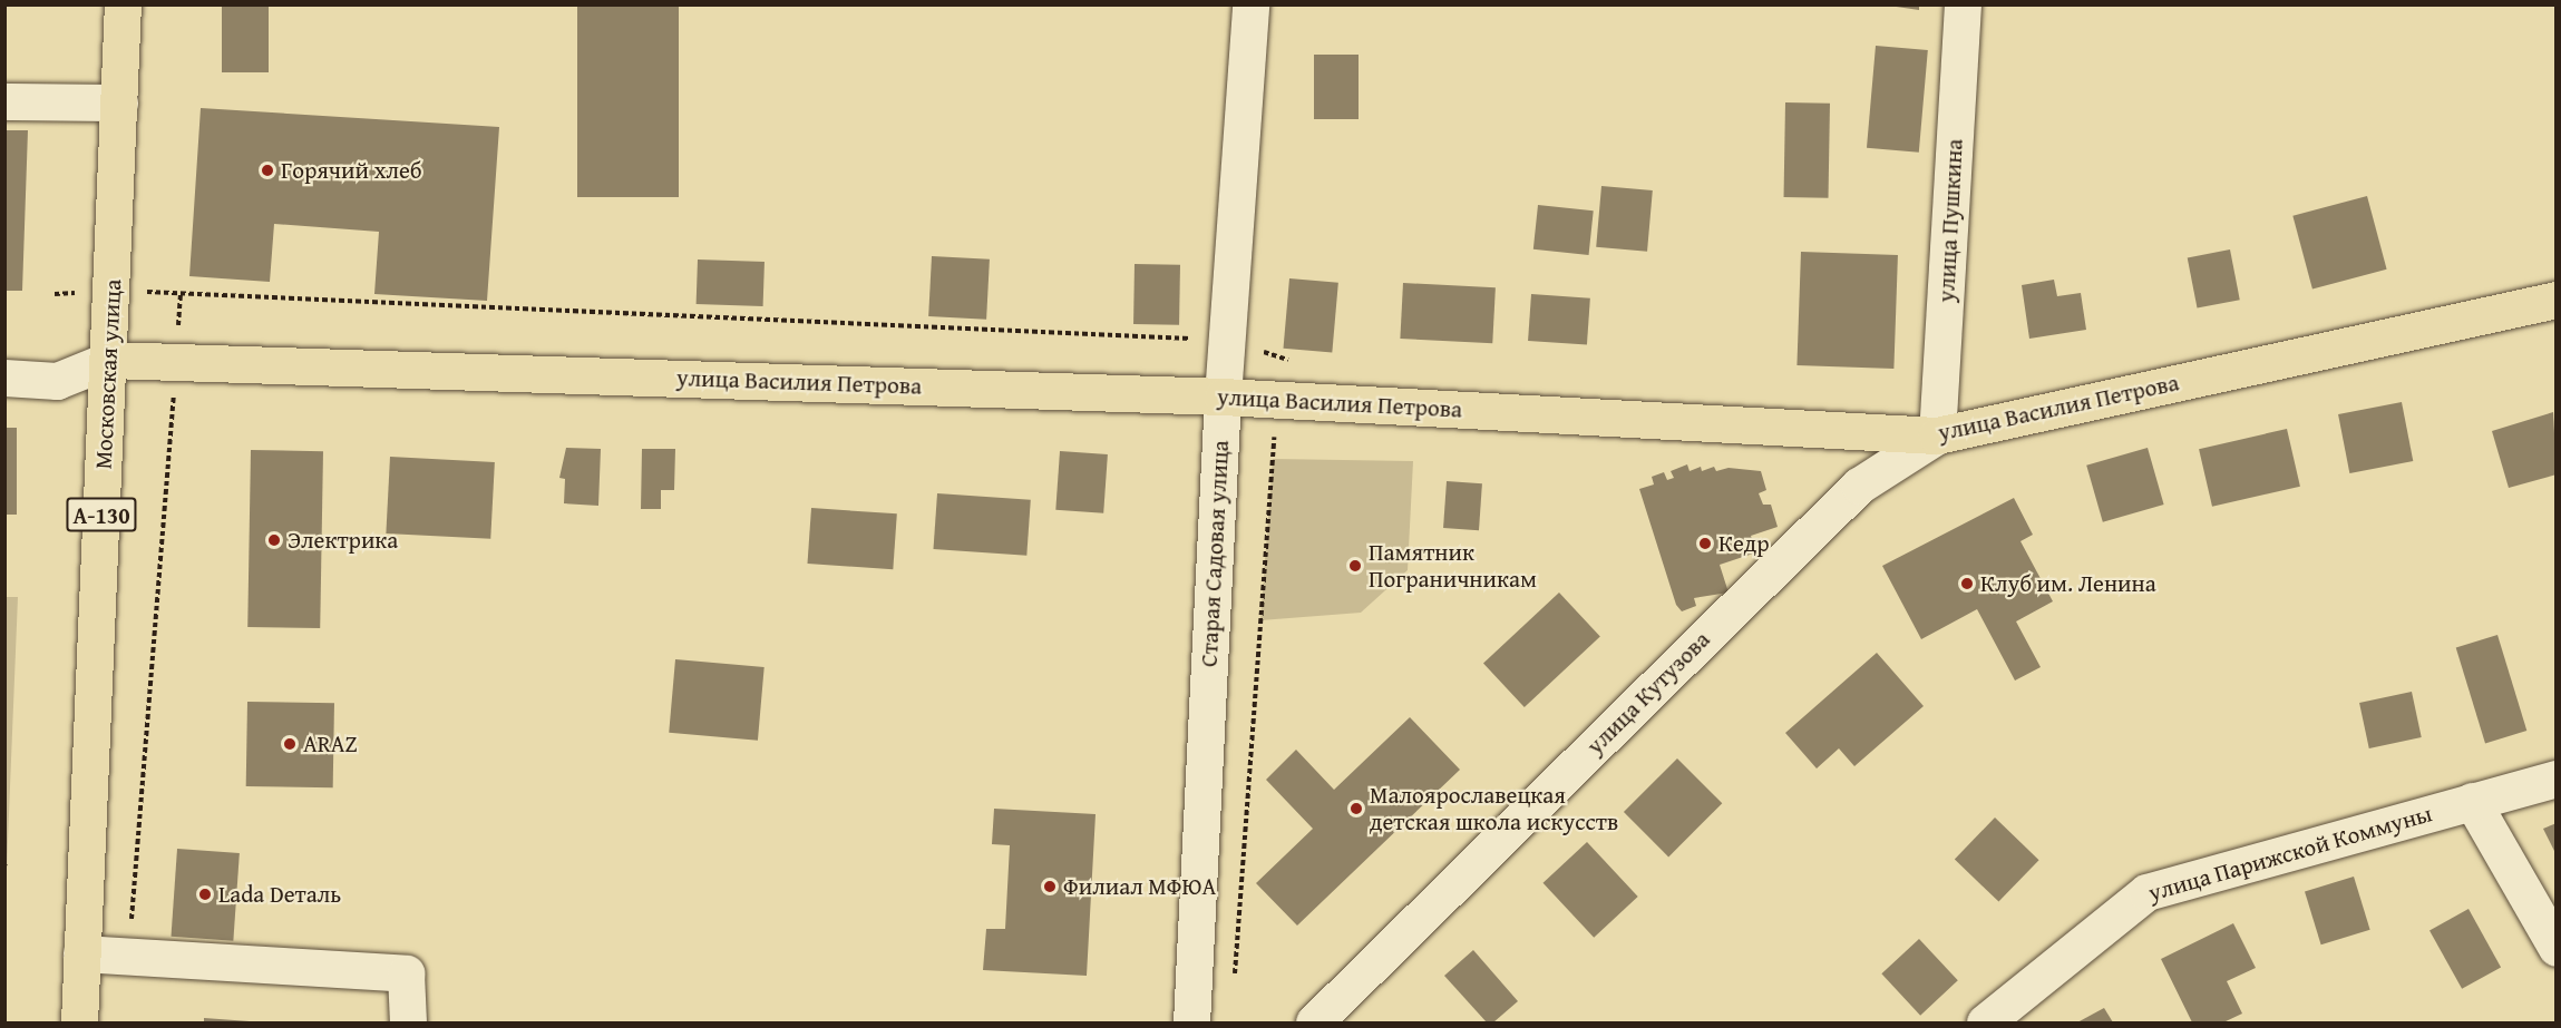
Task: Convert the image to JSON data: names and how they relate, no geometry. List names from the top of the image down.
{
  "streets": {
    "main road": ["Московская улица", "улица Василия Петрова", "А-130"],
    "street": [
      "улица Пушкина",
      "Старая Садовая улица",
      "улица Кутузова",
      "улица Парижской Коммуны"
    ]
  },
  "crossings": [
    ["улица Пушкина", "улица Василия Петрова"],
    ["улица Пушкина", "улица Кутузова"],
    ["Московская улица", "улица Василия Петрова"],
    ["улица Василия Петрова", "Старая Садовая улица"],
    ["улица Василия Петрова", "улица Кутузова"]
  ],
  "places": [
    "Горячий хлеб",
    "Электрика",
    "Кедр",
    "Памятник Пограничникам",
    "Клуб им. Ленина",
    "ARAZ",
    "Малоярославецкая детская школа искусств",
    "Филиал МФЮА",
    "Lada Dеталь"
  ]
}
